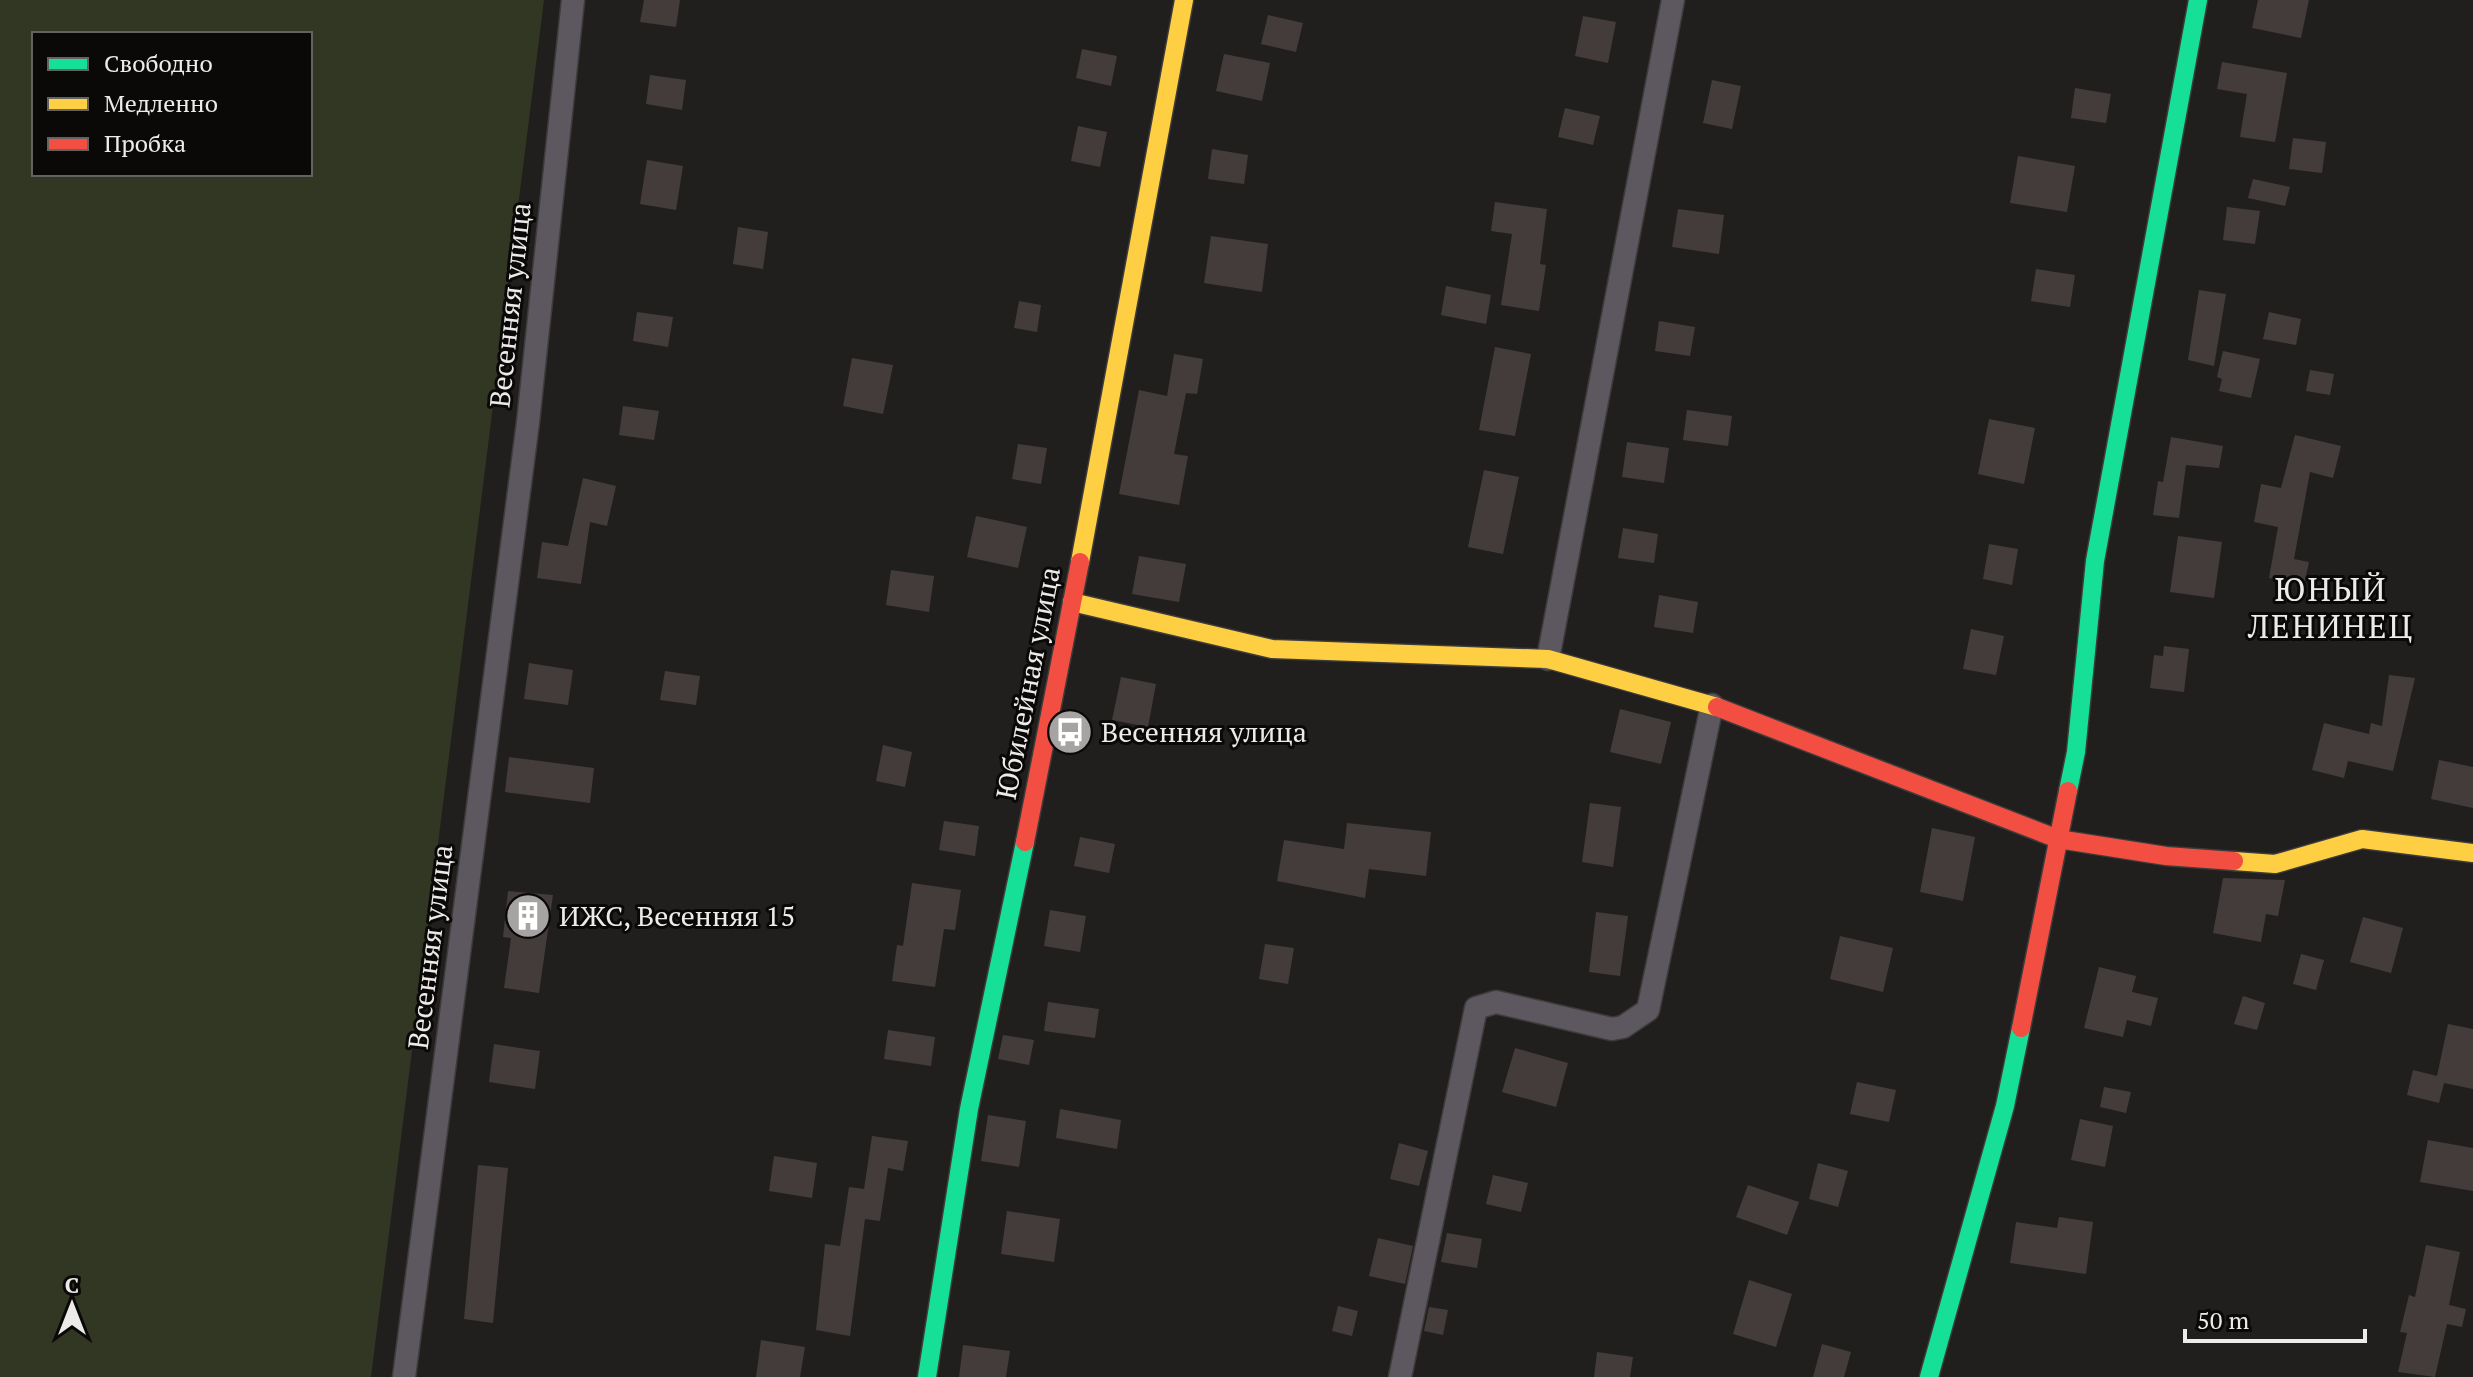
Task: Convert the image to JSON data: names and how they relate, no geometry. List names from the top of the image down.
{
  "streets": {
    "street": ["Весенняя улица", "Юбилейная улица"]
  },
  "districts": ["ЮНЫЙ ЛЕНИНЕЦ"],
  "places": {
    "bus stop": ["Весенняя улица"],
    "building": ["ИЖС, Весенняя 15"]
  },
  "legend": ["Свободно", "Медленно", "Пробка"],
  "scale_bar": "50 m",
  "north": "top"
}
